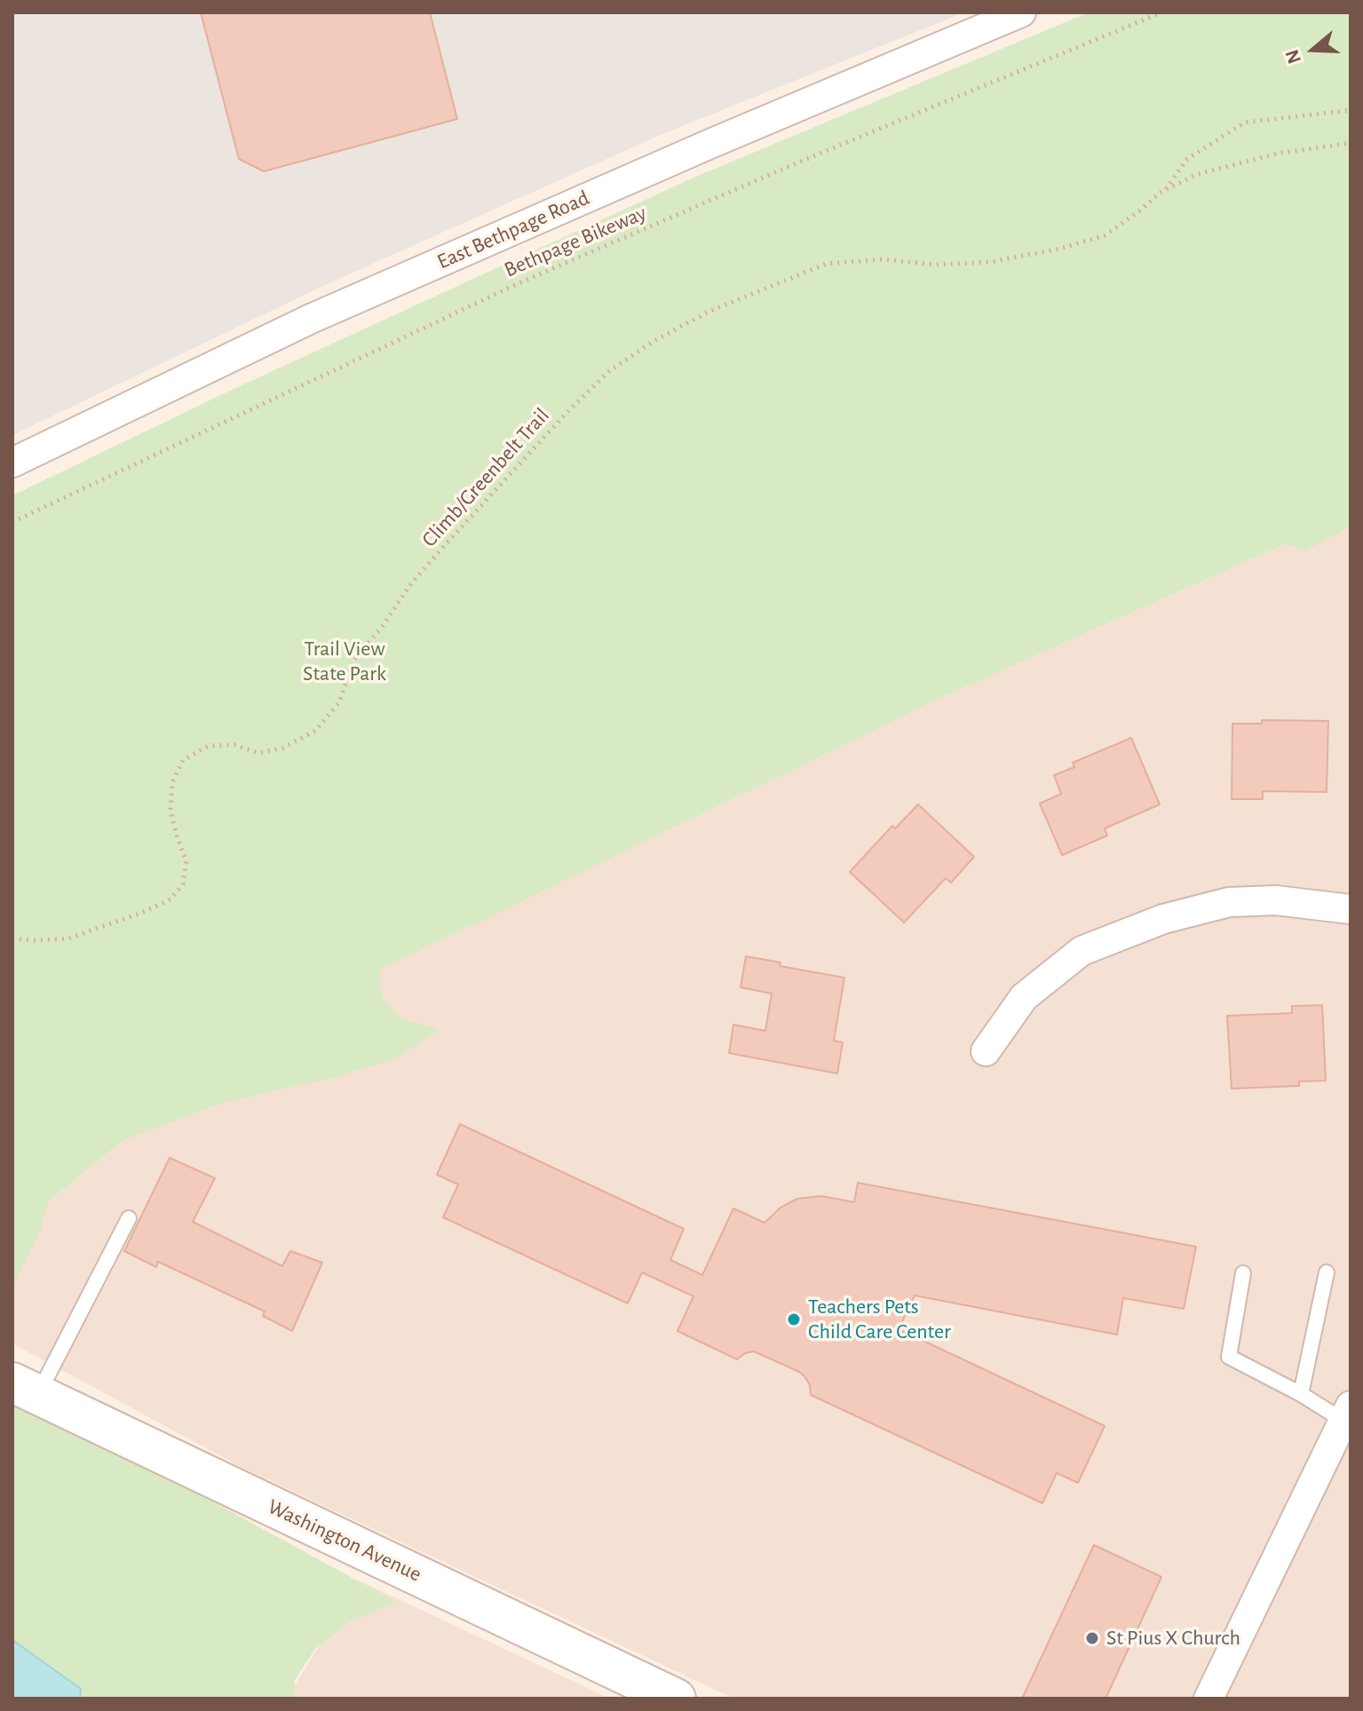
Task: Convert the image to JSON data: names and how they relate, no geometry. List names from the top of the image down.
{
  "streets": {
    "main road": ["Washington Avenue"],
    "street": ["East Bethpage Road"],
    "path": ["Bethpage Bikeway", "Climb/Greenbelt Trail"]
  },
  "parks": ["Trail View State Park"],
  "places": ["Teachers Pets Child Care Center", "St Pius X Church"],
  "north": "left"
}
